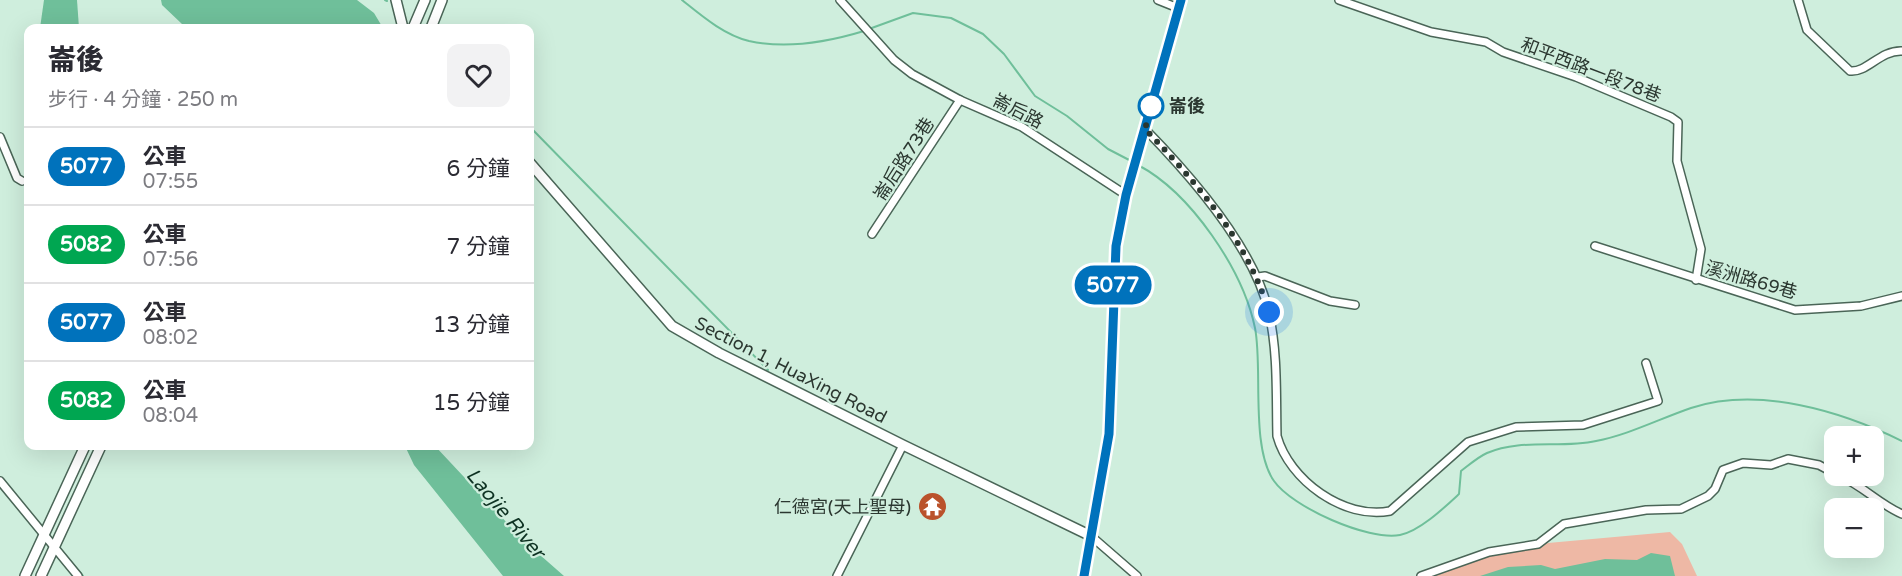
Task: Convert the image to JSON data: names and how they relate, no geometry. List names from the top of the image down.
{
  "streets": {
    "street": [
      "和平西路一段78巷",
      "崙后路",
      "崙后路73巷",
      "溪洲路69巷",
      "Section 1, HuaXing Road"
    ]
  },
  "crossings": [
    ["和平西路一段78巷", "溪洲路69巷"],
    ["崙后路", "崙后路73巷"]
  ],
  "water": ["Laojie River"],
  "places": {
    "other": ["崙後"],
    "temple": ["仁德宮(天上聖母)"]
  },
  "lines": ["bus line 5077"],
  "page": {
    "on_map": "5077",
    "heading": ["崙後", "步行 · 4 分鐘 · 250 m"],
    "list": [
      {
        "mark": "5077",
        "name": "公車",
        "note": "07:55",
        "value": "6 分鐘"
      },
      {
        "mark": "5082",
        "name": "公車",
        "note": "07:56",
        "value": "7 分鐘"
      },
      {
        "mark": "5077",
        "name": "公車",
        "note": "08:02",
        "value": "13 分鐘"
      },
      {
        "mark": "5082",
        "name": "公車",
        "note": "08:04",
        "value": "15 分鐘"
      }
    ],
    "map_buttons": ["+", "−"]
  }
}
